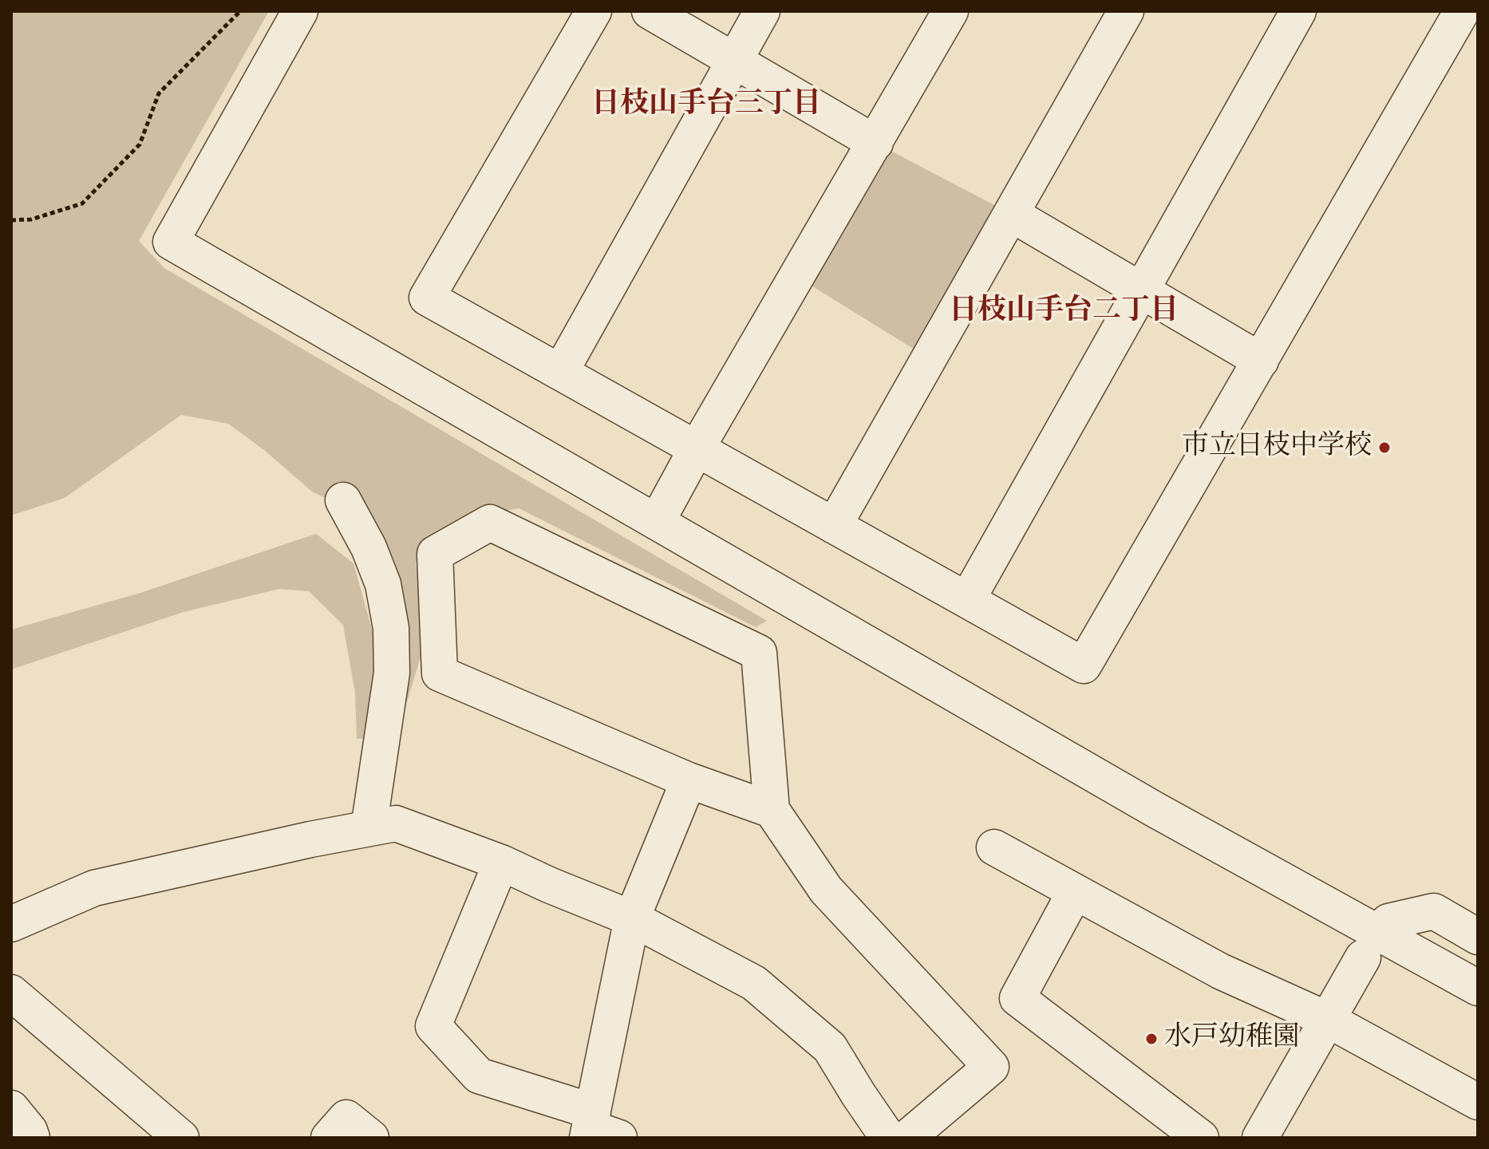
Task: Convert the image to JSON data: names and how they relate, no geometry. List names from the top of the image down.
{
  "districts": ["日枝山手台三丁目", "日枝山手台二丁目"],
  "places": ["市立日枝中学校", "水戸幼稚園"]
}
